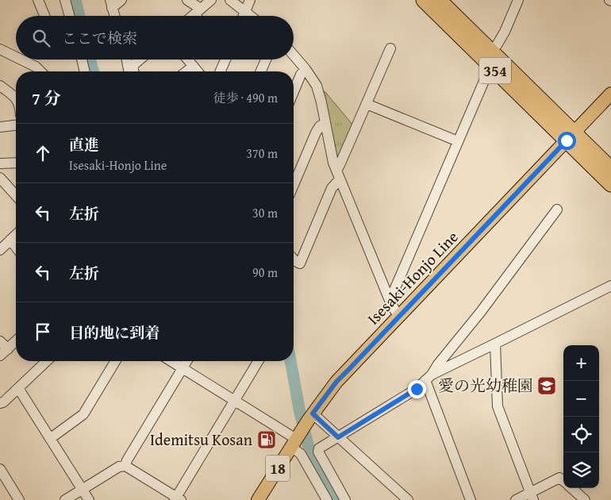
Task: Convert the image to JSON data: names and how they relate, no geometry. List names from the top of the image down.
{
  "streets": {
    "highway": ["354"],
    "main road": ["Isesaki-Honjo Line", "18"]
  },
  "crossings": [
    ["354", "Isesaki-Honjo Line"]
  ],
  "places": {
    "school or university": ["愛の光幼稚園"],
    "fuel station": ["Idemitsu Kosan"]
  },
  "page": {
    "search": "ここで検索",
    "heading": ["7 分", "徒歩 · 490 m"],
    "list": [
      ["直進", "Isesaki-Honjo Line", "370 m"],
      ["左折", "30 m"],
      ["左折", "90 m"],
      "目的地に到着"
    ],
    "map_buttons": ["+", "−"]
  }
}
